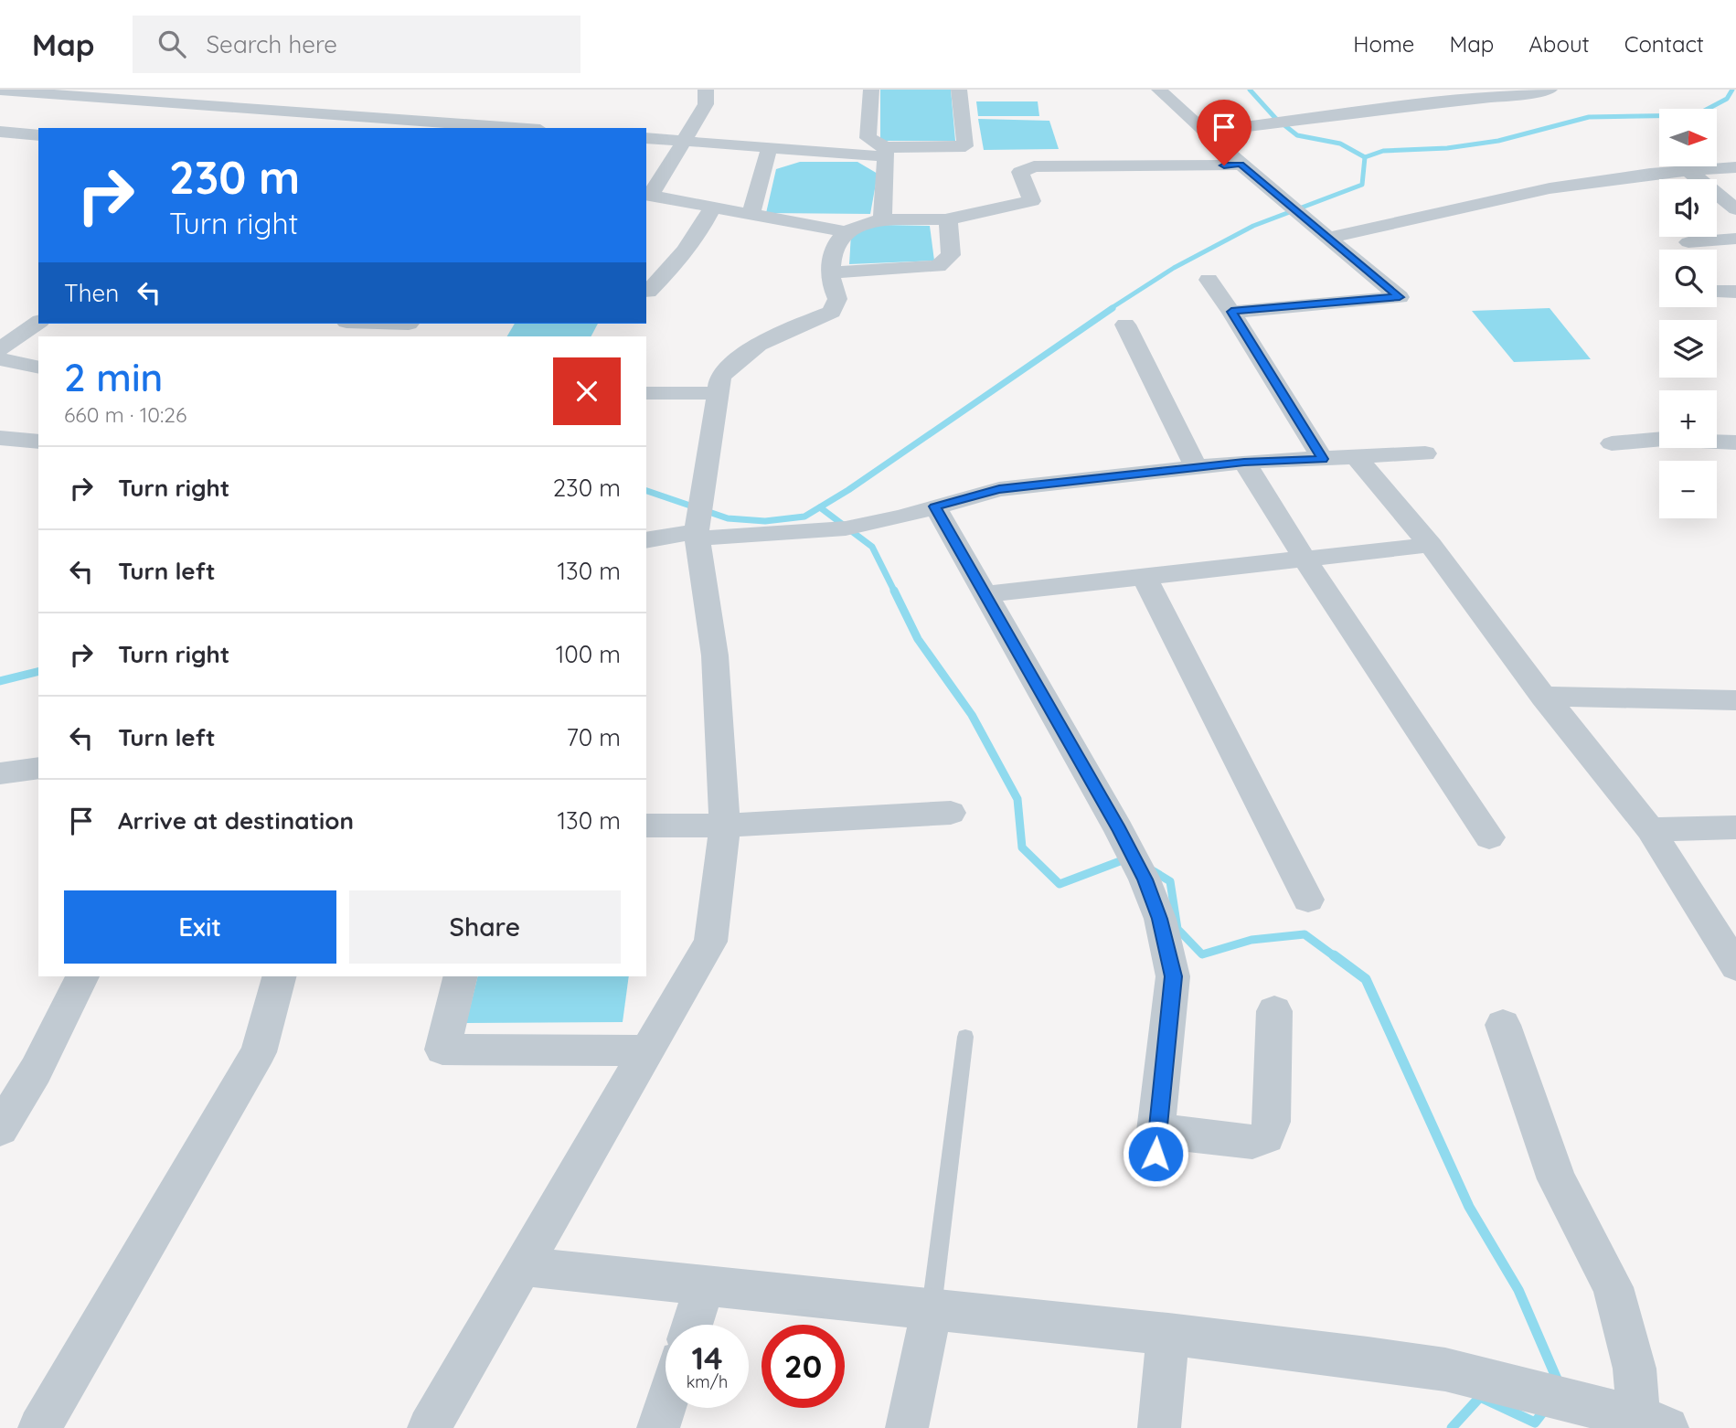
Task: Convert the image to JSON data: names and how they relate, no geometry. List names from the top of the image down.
{
  "north": "right",
  "page": {
    "header": "Map",
    "search": "Search here",
    "nav": [
      "Home",
      "Map",
      "About",
      "Contact"
    ],
    "map_buttons": ["+", "−"],
    "turn": ["230 m", "Turn right"],
    "then": "Then",
    "heading": ["2 min", "660 m · 10:26"],
    "list": [
      {
        "name": "Turn right",
        "value": "230 m"
      },
      {
        "name": "Turn left",
        "value": "130 m"
      },
      {
        "name": "Turn right",
        "value": "100 m"
      },
      {
        "name": "Turn left",
        "value": "70 m"
      },
      {
        "name": "Arrive at destination",
        "value": "130 m"
      }
    ],
    "buttons": ["Exit", "Share"],
    "speed": "14 km/h",
    "limit": "20"
  }
}
